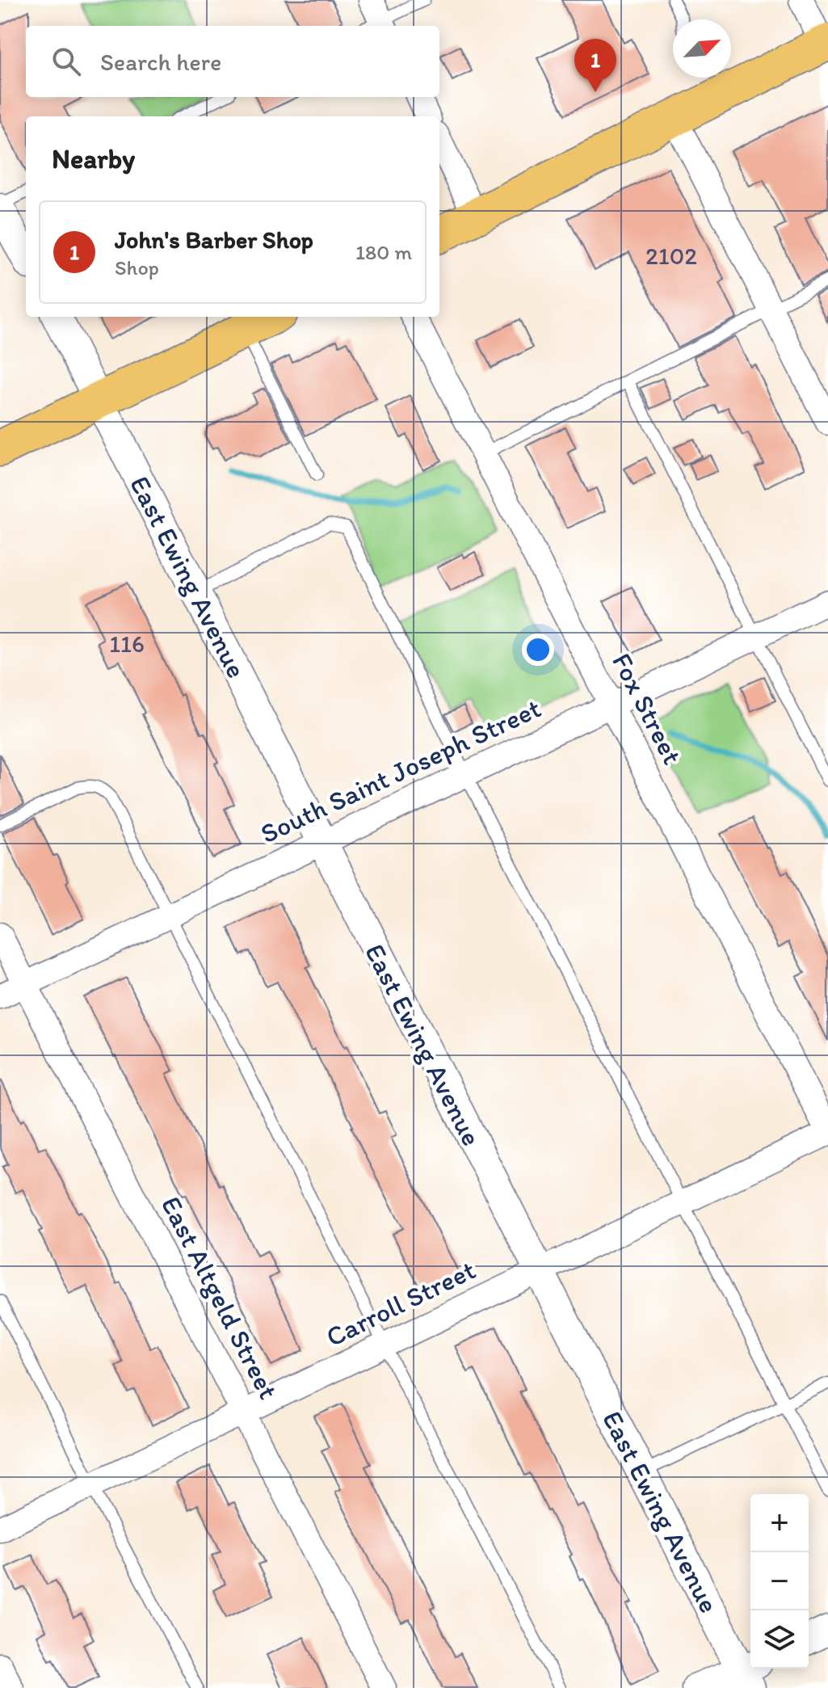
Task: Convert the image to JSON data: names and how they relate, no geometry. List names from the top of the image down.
{
  "streets": {
    "street": [
      "East Ewing Avenue",
      "Fox Street",
      "South Saint Joseph Street",
      "East Altgeld Street",
      "Carroll Street"
    ]
  },
  "crossings": [
    ["East Ewing Avenue", "South Saint Joseph Street"],
    ["East Ewing Avenue", "Carroll Street"],
    ["Fox Street", "South Saint Joseph Street"],
    ["Fox Street", "Carroll Street"],
    ["South Saint Joseph Street", "East Altgeld Street"],
    ["East Altgeld Street", "Carroll Street"]
  ],
  "house_numbers": ["2102", "116"],
  "north": "top right",
  "page": {
    "search": "Search here",
    "pins": "1",
    "heading": "Nearby",
    "list": [
      {
        "mark": "1",
        "name": "John's Barber Shop",
        "note": "Shop",
        "value": "180 m"
      }
    ],
    "map_buttons": ["+", "−"]
  }
}
